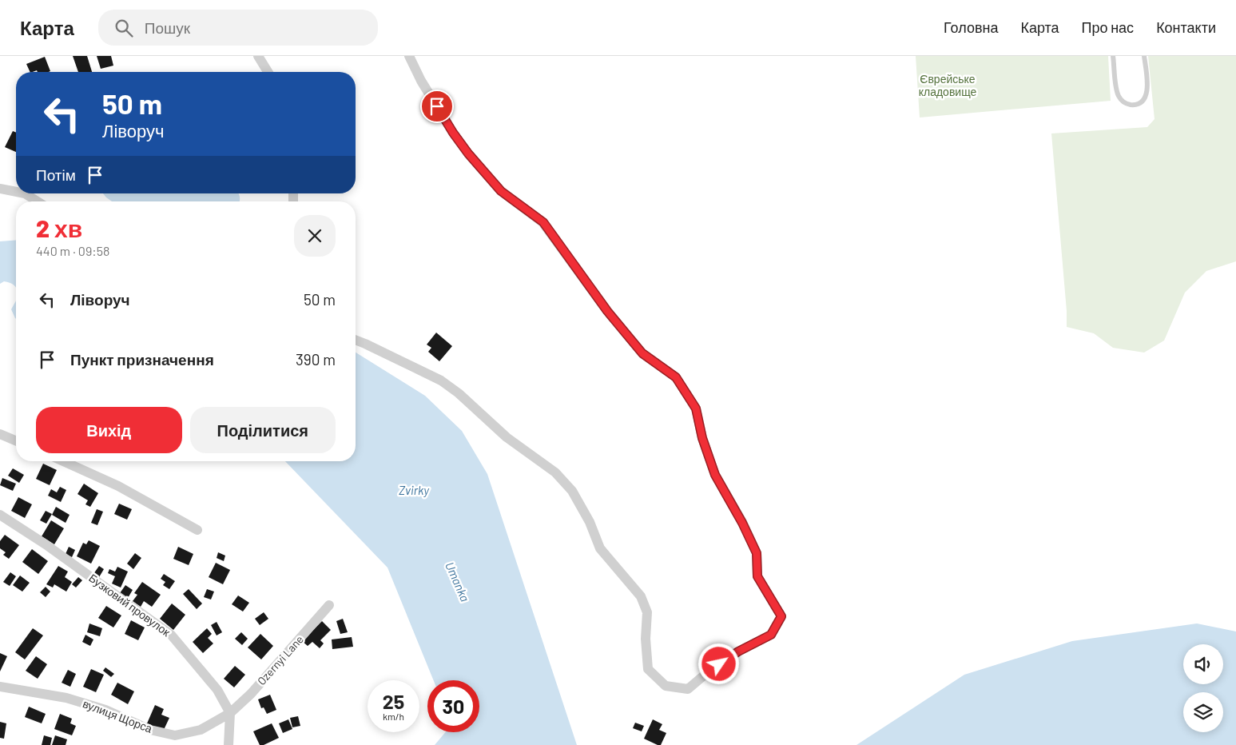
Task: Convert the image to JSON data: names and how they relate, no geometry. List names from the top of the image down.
{
  "streets": {
    "street": ["Бузковий провулок", "Ozernyi Lane", "вулиця Щорса"]
  },
  "crossings": [
    ["Бузковий провулок", "Ozernyi Lane"],
    ["Бузковий провулок", "вулиця Щорса"],
    ["Ozernyi Lane", "вулиця Щорса"]
  ],
  "water": ["Zvirky", "Umanka"],
  "parks": ["Єврейське кладовище"],
  "page": {
    "header": "Карта",
    "search": "Пошук",
    "nav": [
      "Головна",
      "Карта",
      "Про нас",
      "Контакти"
    ],
    "turn": ["50 m", "Ліворуч"],
    "then": "Потім",
    "heading": ["2 хв", "440 m · 09:58"],
    "list": [
      {
        "name": "Ліворуч",
        "value": "50 m"
      },
      {
        "name": "Пункт призначення",
        "value": "390 m"
      }
    ],
    "buttons": ["Вихід", "Поділитися"],
    "speed": "25 km/h",
    "limit": "30"
  }
}
